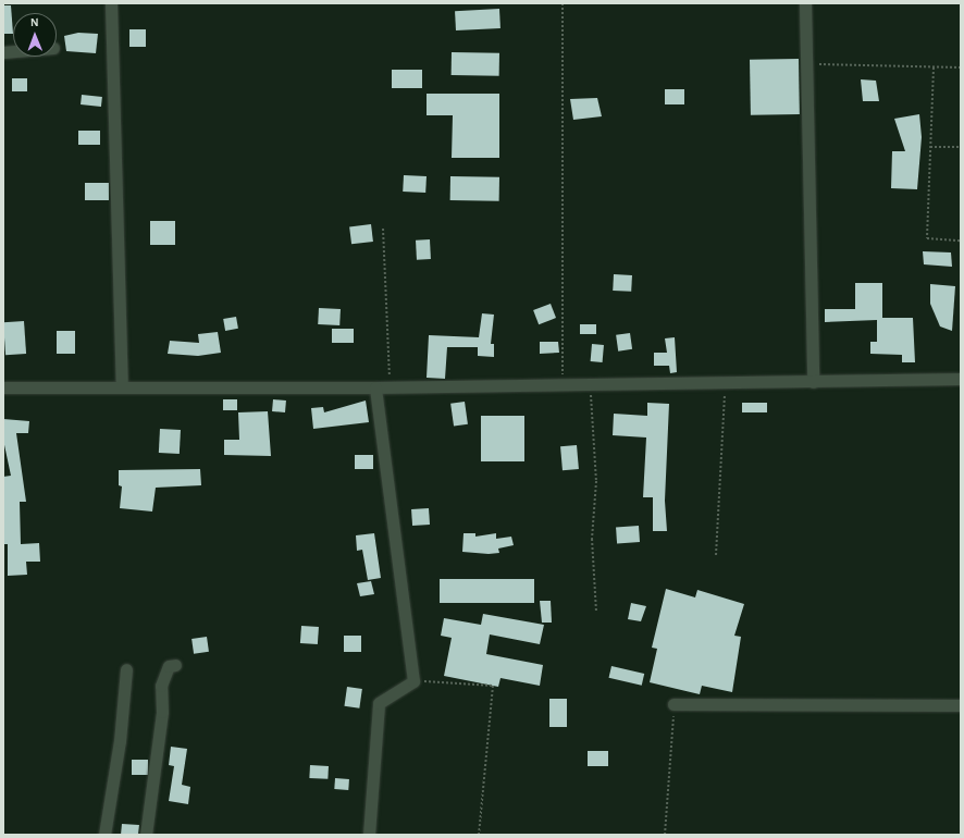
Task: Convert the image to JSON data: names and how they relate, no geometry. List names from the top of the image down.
{
  "north": "top"
}
